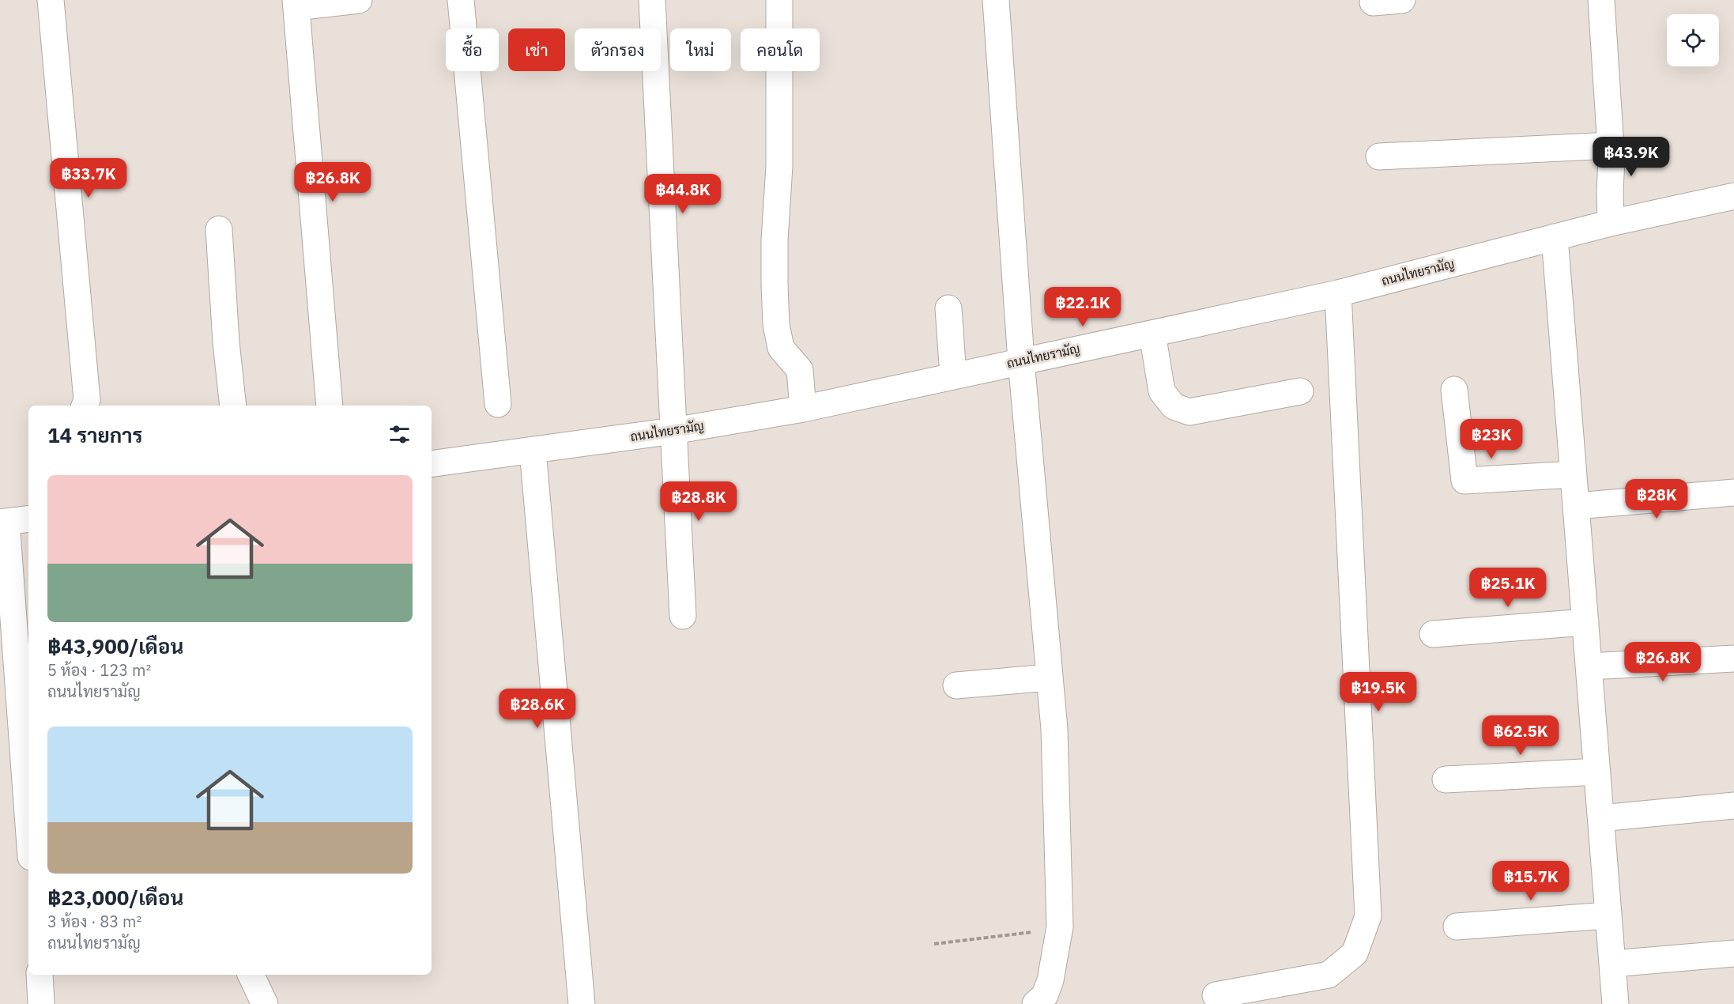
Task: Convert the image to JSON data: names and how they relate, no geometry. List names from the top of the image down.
{
  "streets": {
    "street": ["ถนนไทยรามัญ"]
  },
  "page": {
    "chip": [
      "ซื้อ",
      "เช่า",
      "ตัวกรอง",
      "ใหม่",
      "คอนโด"
    ],
    "price": [
      "฿43.9K",
      "฿33.7K",
      "฿26.8K",
      "฿44.8K",
      "฿22.1K",
      "฿23K",
      "฿28K",
      "฿28.8K",
      "฿25.1K",
      "฿26.8K",
      "฿19.5K",
      "฿28.6K",
      "฿62.5K",
      "฿15.7K"
    ],
    "heading": "14 รายการ",
    "list": [
      {
        "name": "฿43,900/เดือน",
        "note": "5 ห้อง · 123 m² · ถนนไทยรามัญ"
      },
      {
        "name": "฿23,000/เดือน",
        "note": "3 ห้อง · 83 m² · ถนนไทยรามัญ"
      }
    ]
  }
}
